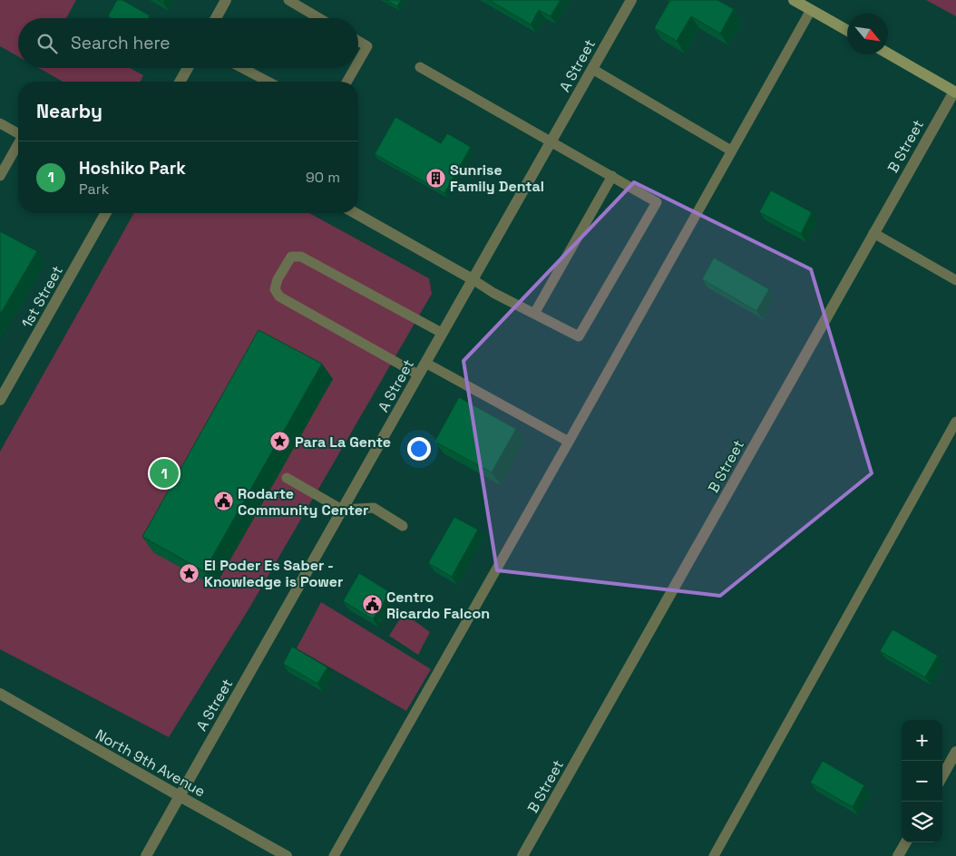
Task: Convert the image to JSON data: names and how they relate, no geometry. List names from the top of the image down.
{
  "streets": {
    "street": [
      "A Street",
      "B Street",
      "1st Street",
      "North 9th Avenue"
    ]
  },
  "crossings": [
    ["A Street", "North 9th Avenue"]
  ],
  "places": {
    "building": ["Sunrise Family Dental"],
    "place": ["Para La Gente", "El Poder Es Saber - Knowledge is Power"],
    "public building": ["Rodarte Community Center", "Centro Ricardo Falcon"]
  },
  "north": "bottom right",
  "page": {
    "search": "Search here",
    "heading": "Nearby",
    "list": [
      {
        "mark": "1",
        "name": "Hoshiko Park",
        "note": "Park",
        "value": "90 m"
      }
    ],
    "pins": "1",
    "map_buttons": ["+", "−"]
  }
}
